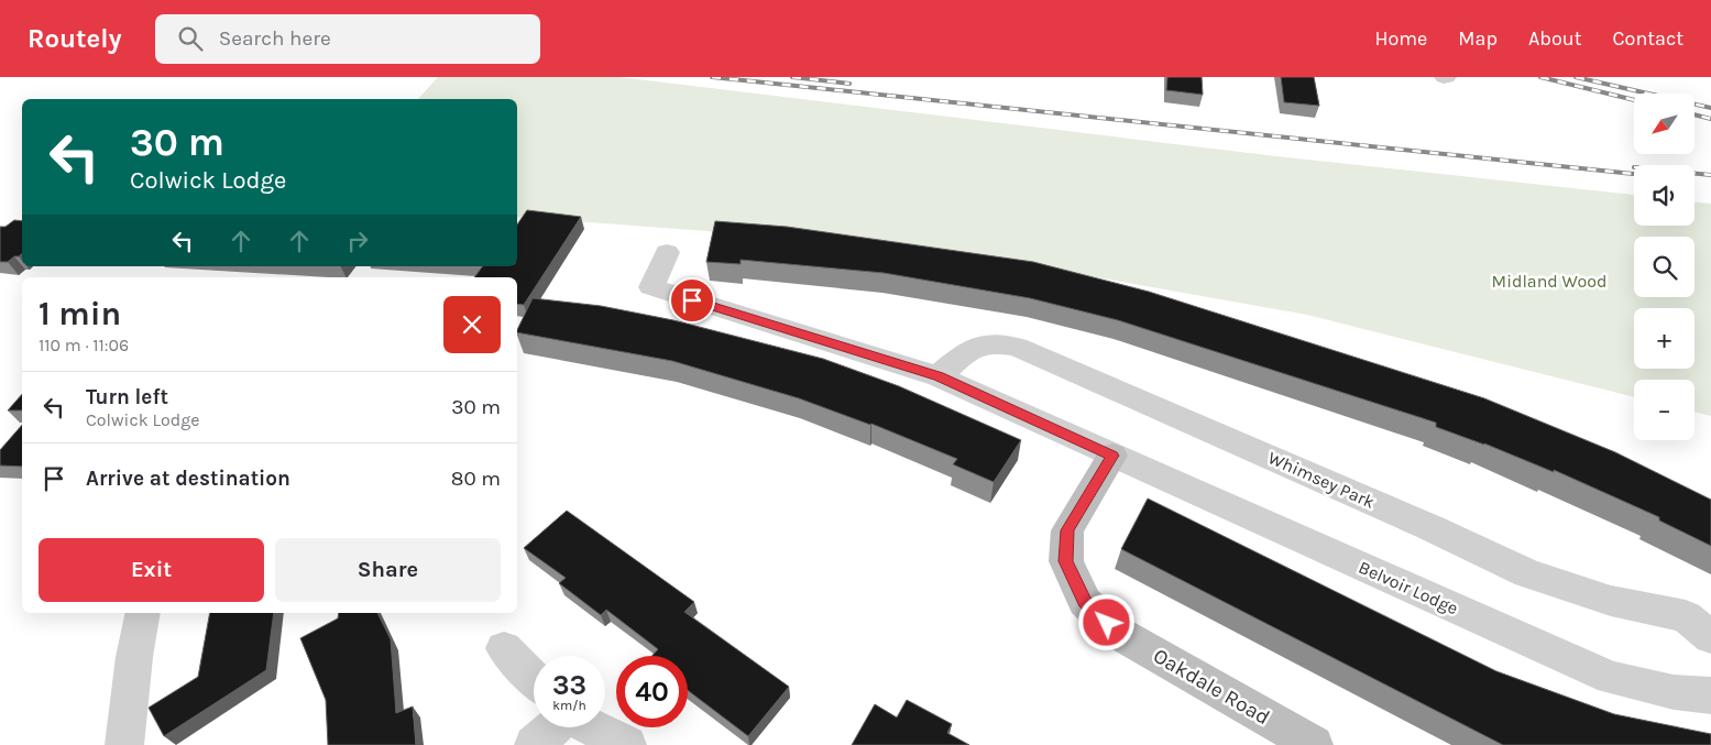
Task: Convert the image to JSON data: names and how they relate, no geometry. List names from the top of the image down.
{
  "streets": {
    "street": ["Whimsey Park", "Belvoir Lodge", "Oakdale Road"]
  },
  "crossings": [
    ["Whimsey Park", "Belvoir Lodge"],
    ["Belvoir Lodge", "Oakdale Road"]
  ],
  "parks": ["Midland Wood"],
  "north": "bottom left",
  "page": {
    "header": "Routely",
    "search": "Search here",
    "nav": [
      "Home",
      "Map",
      "About",
      "Contact"
    ],
    "map_buttons": ["+", "−"],
    "turn": ["30 m", "Colwick Lodge"],
    "heading": ["1 min", "110 m · 11:06"],
    "list": [
      {
        "name": "Turn left",
        "note": "Colwick Lodge",
        "value": "30 m"
      },
      {
        "name": "Arrive at destination",
        "value": "80 m"
      }
    ],
    "buttons": ["Exit", "Share"],
    "speed": "33 km/h",
    "limit": "40"
  }
}
